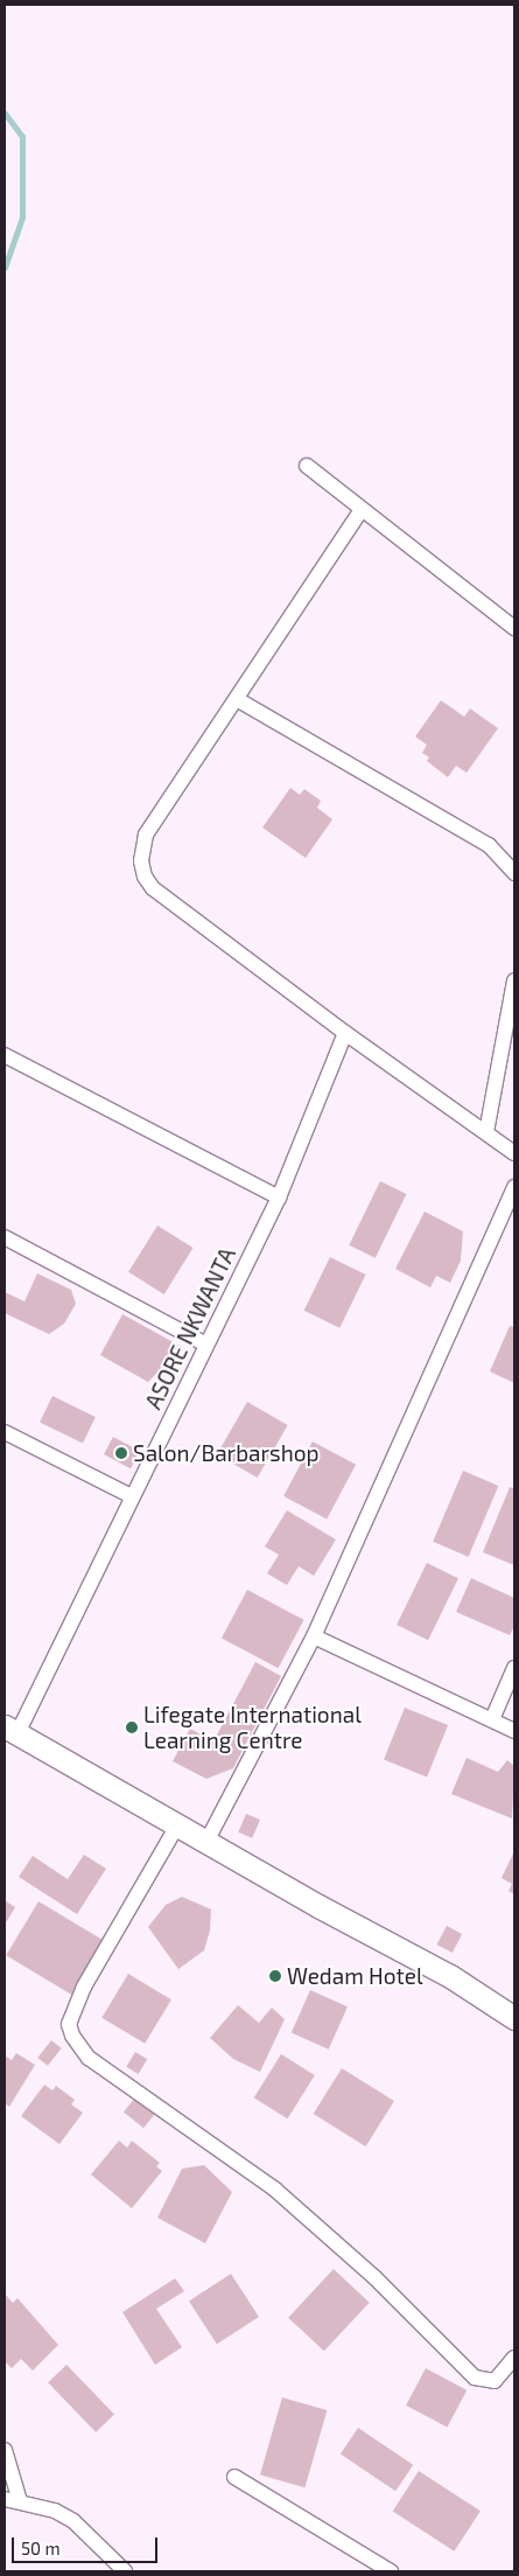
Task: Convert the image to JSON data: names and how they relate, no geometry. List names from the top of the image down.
{
  "streets": {
    "street": ["ASORE NKWANTA"]
  },
  "places": ["Salon/Barbarshop", "Lifegate International Learning Centre", "Wedam Hotel"],
  "scale_bar": "50 m"
}
